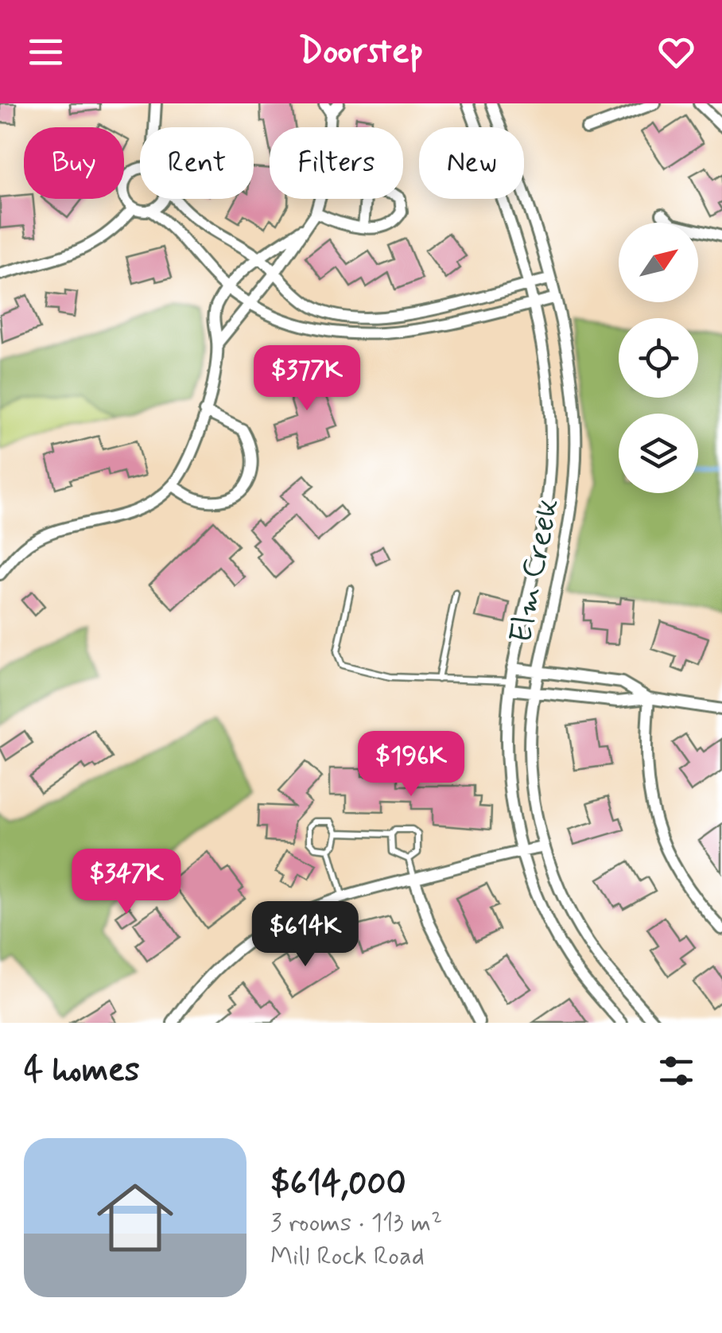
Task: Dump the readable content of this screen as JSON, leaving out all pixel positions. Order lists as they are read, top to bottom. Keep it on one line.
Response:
{"streets":{"street":["Elm Creek"]},"north":"top right","page":{"header":"Doorstep","chip":["Buy","Rent","Filters","New"],"price":["$377K","$196K","$347K","$614K"],"heading":"4 homes","list":[{"name":"$614,000","note":"3 rooms · 113 m² · Mill Rock Road"}]}}
